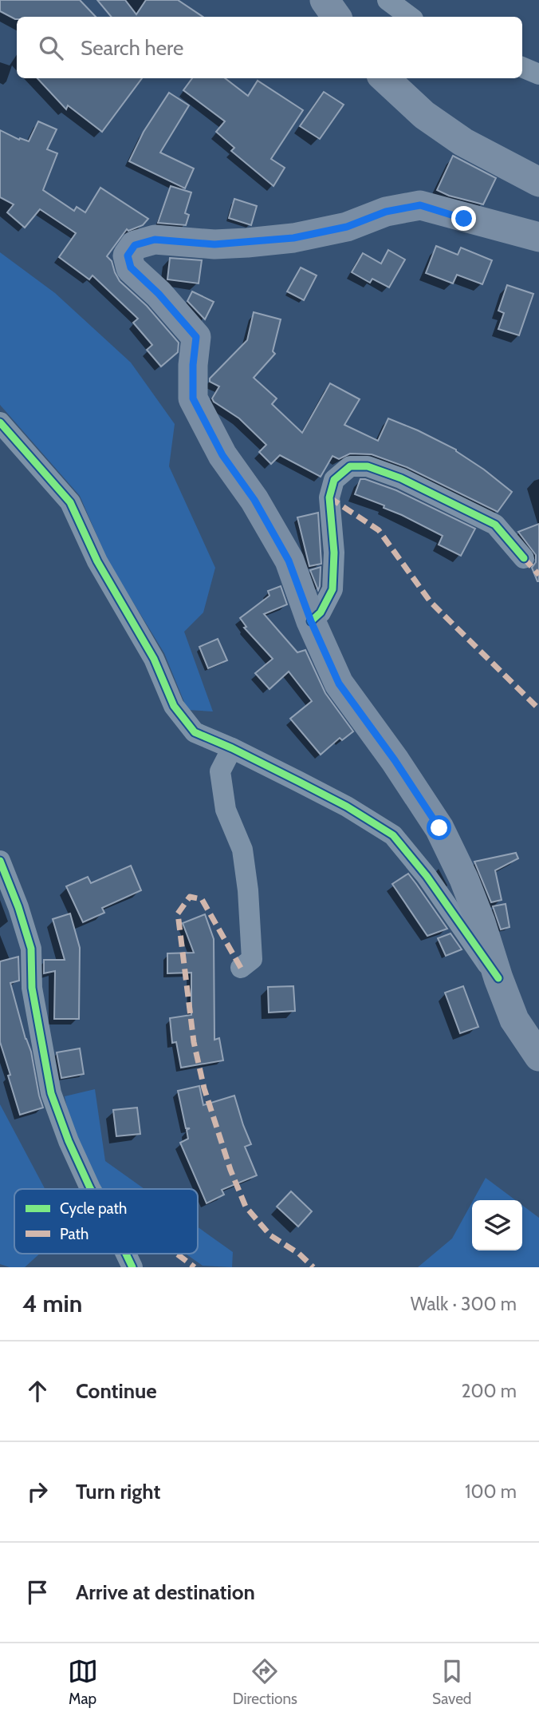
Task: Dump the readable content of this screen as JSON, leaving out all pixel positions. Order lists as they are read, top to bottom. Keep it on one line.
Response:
{"legend":["Cycle path","Path"],"page":{"search":"Search here","heading":["4 min","Walk · 300 m"],"list":[["Continue","200 m"],["Turn right","100 m"],"Arrive at destination"],"nav":["Map","Directions","Saved"]}}
